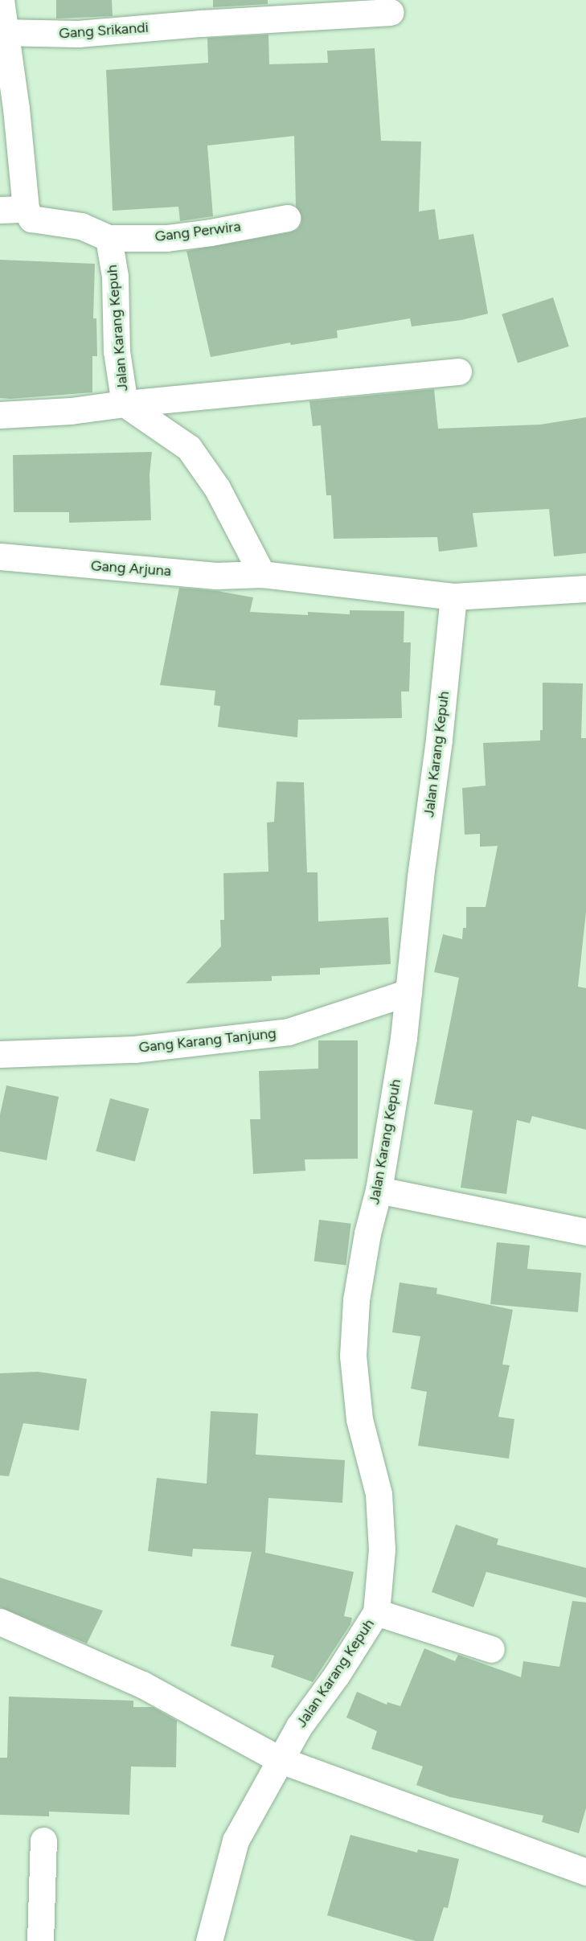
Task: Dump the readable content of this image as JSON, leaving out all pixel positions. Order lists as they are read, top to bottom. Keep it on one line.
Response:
{"streets":{"street":["Gang Srikandi","Gang Perwira","Jalan Karang Kepuh","Gang Arjuna","Gang Karang Tanjung"]},"crossings":[["Gang Perwira","Jalan Karang Kepuh"],["Jalan Karang Kepuh","Gang Arjuna"],["Jalan Karang Kepuh","Gang Karang Tanjung"]]}
